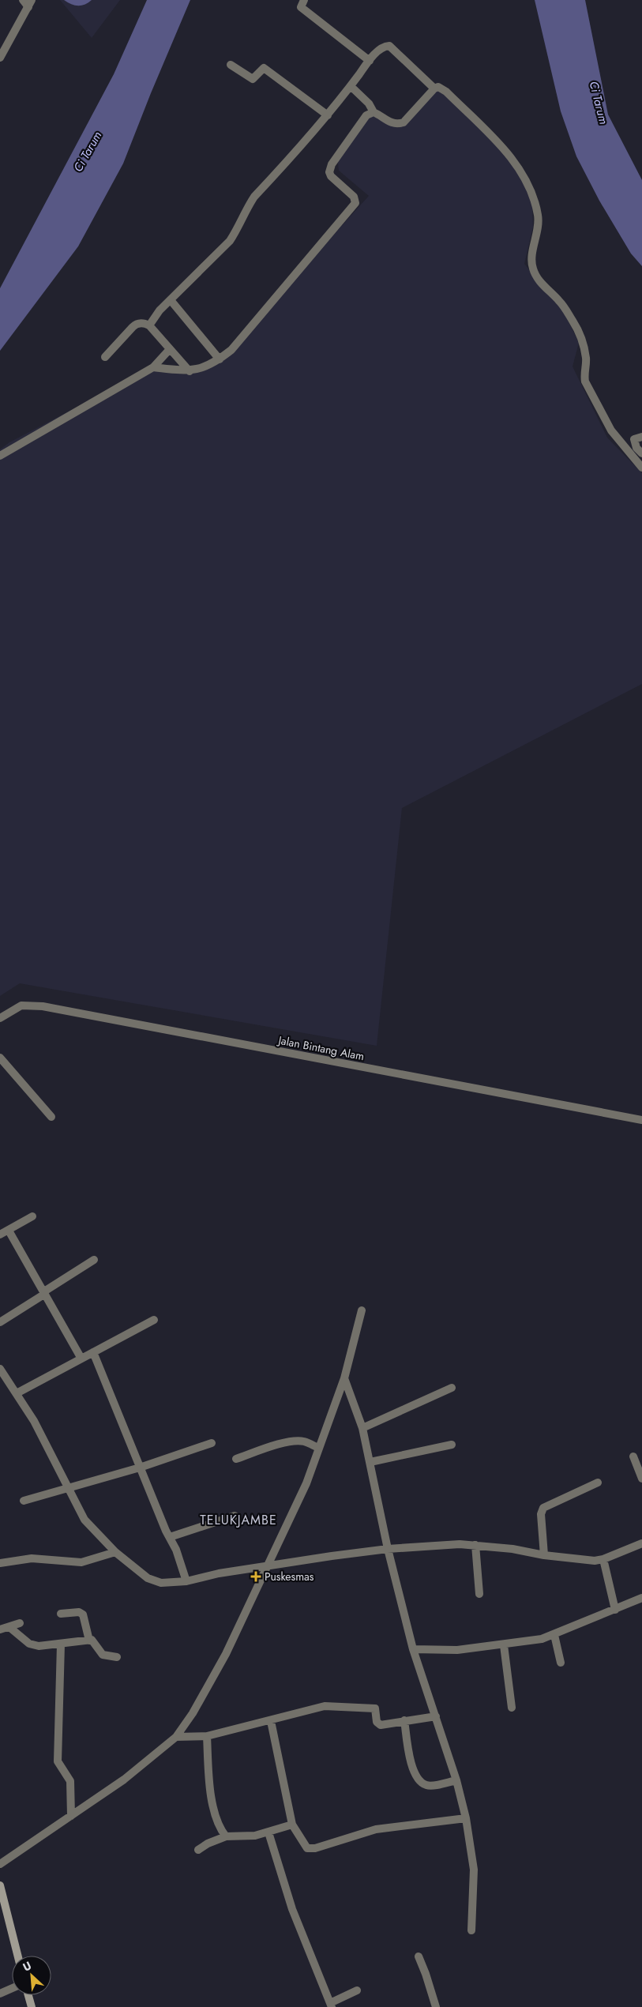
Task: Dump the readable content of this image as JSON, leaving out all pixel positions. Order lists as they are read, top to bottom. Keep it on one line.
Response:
{"streets":{"street":["Jalan Bintang Alam"]},"districts":["TELUKJAMBE"],"water":["Ci Tarum"],"places":{"health":["Puskesmas"]},"north":"top left"}
